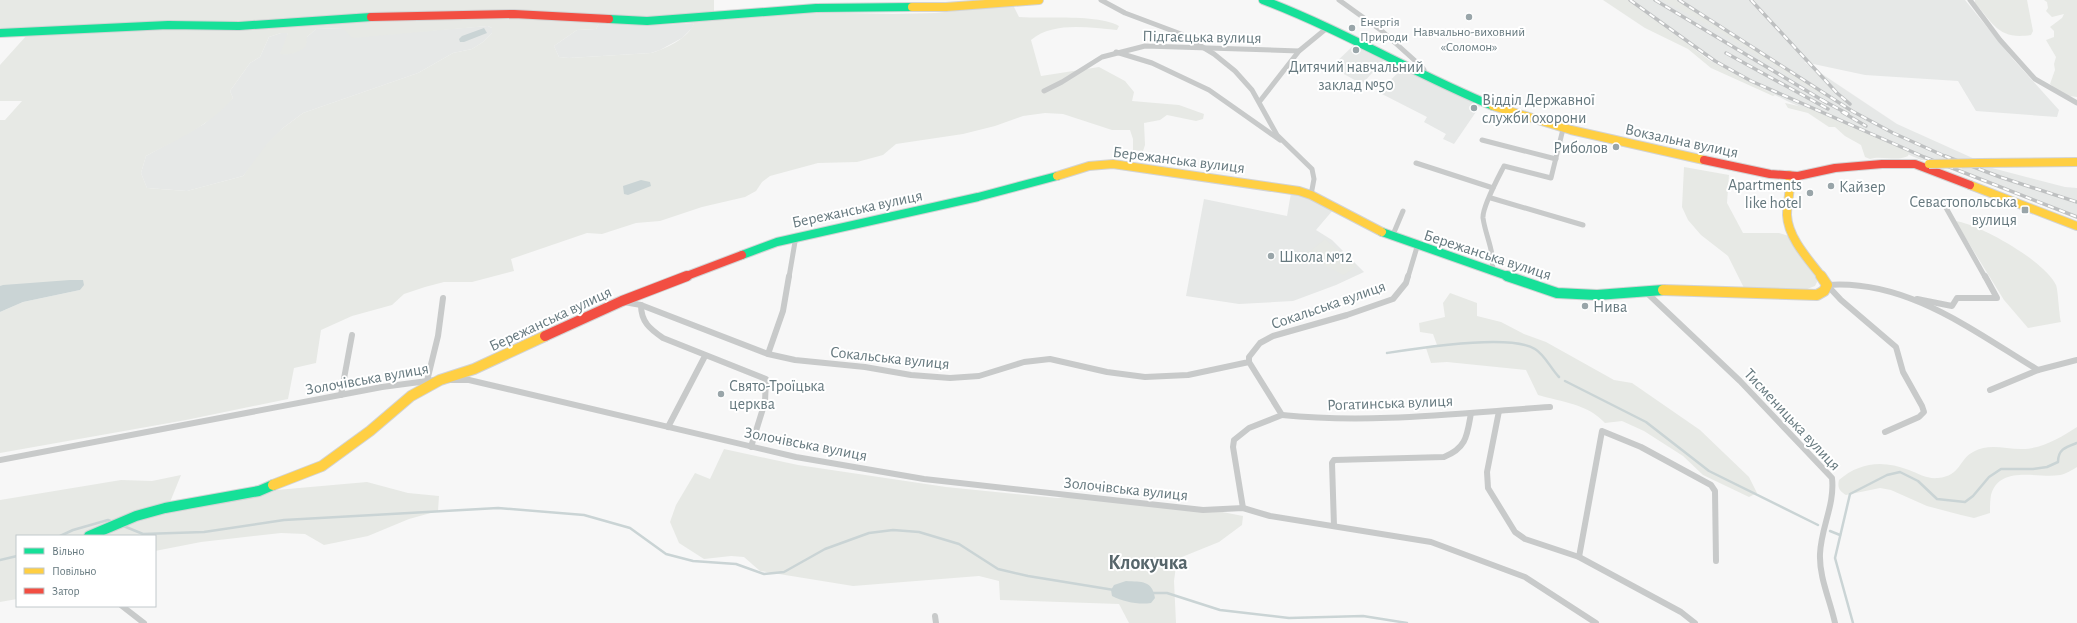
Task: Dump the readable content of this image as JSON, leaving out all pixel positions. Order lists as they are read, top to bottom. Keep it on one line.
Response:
{"streets":{"main road":["Вокзальна вулиця","Бережанська вулиця"],"street":["Підгаєцька вулиця","Сокальська вулиця","Золочівська вулиця","Рогатинська вулиця","Тисменицька вулиця"]},"crossings":[["Бережанська вулиця","Сокальська вулиця"],["Бережанська вулиця","Золочівська вулиця"],["Бережанська вулиця","Тисменицька вулиця"]],"districts":["Клокучка"],"places":{"other":["Навчально-виховний «Соломон»","Енергія Природи","Дитячий навчальний заклад №50","Відділ Державної служби охорони","Риболов","Кайзер","Apartments like hotel","Школа №12","Нива","Свято-Троїцька церква"],"transit":["Севастопольська вулиця"]},"legend":["Вільно","Повільно","Затор"]}
